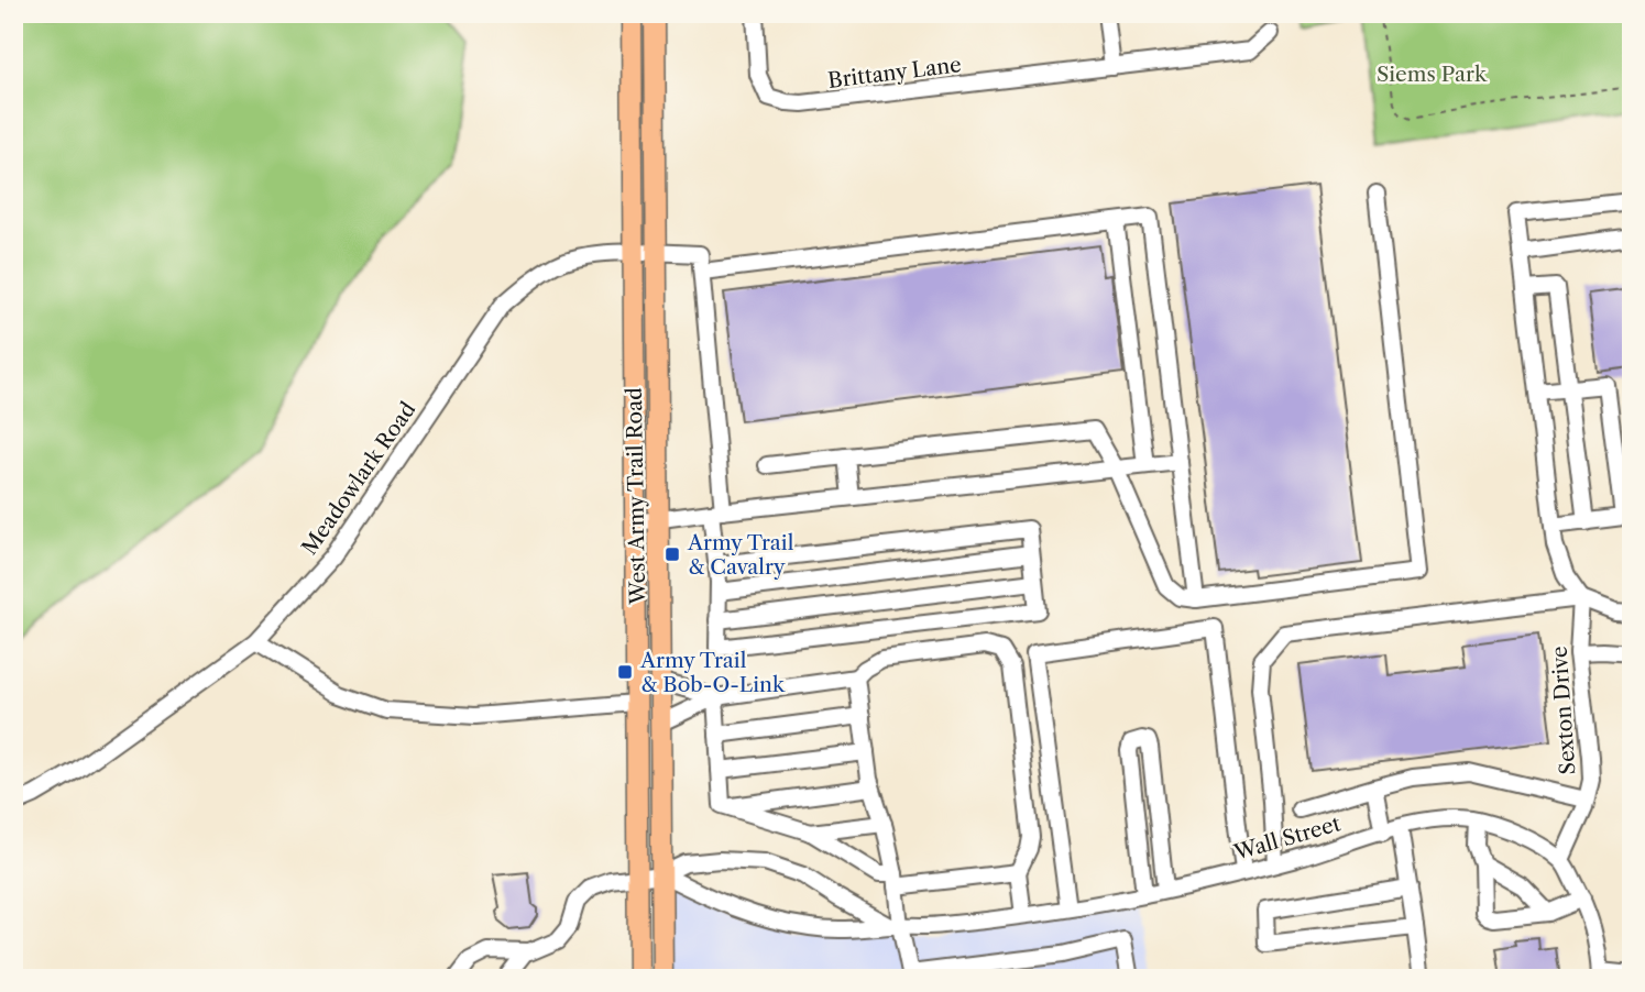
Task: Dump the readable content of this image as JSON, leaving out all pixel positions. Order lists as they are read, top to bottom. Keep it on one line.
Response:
{"streets":{"main road":["West Army Trail Road"],"street":["Brittany Lane","Meadowlark Road","Sexton Drive","Wall Street"]},"crossings":[["Meadowlark Road","West Army Trail Road"],["West Army Trail Road","Wall Street"],["Sexton Drive","Wall Street"]],"parks":["Siems Park"],"places":{"transit":["Army Trail & Cavalry","Army Trail & Bob-O-Link"]}}
